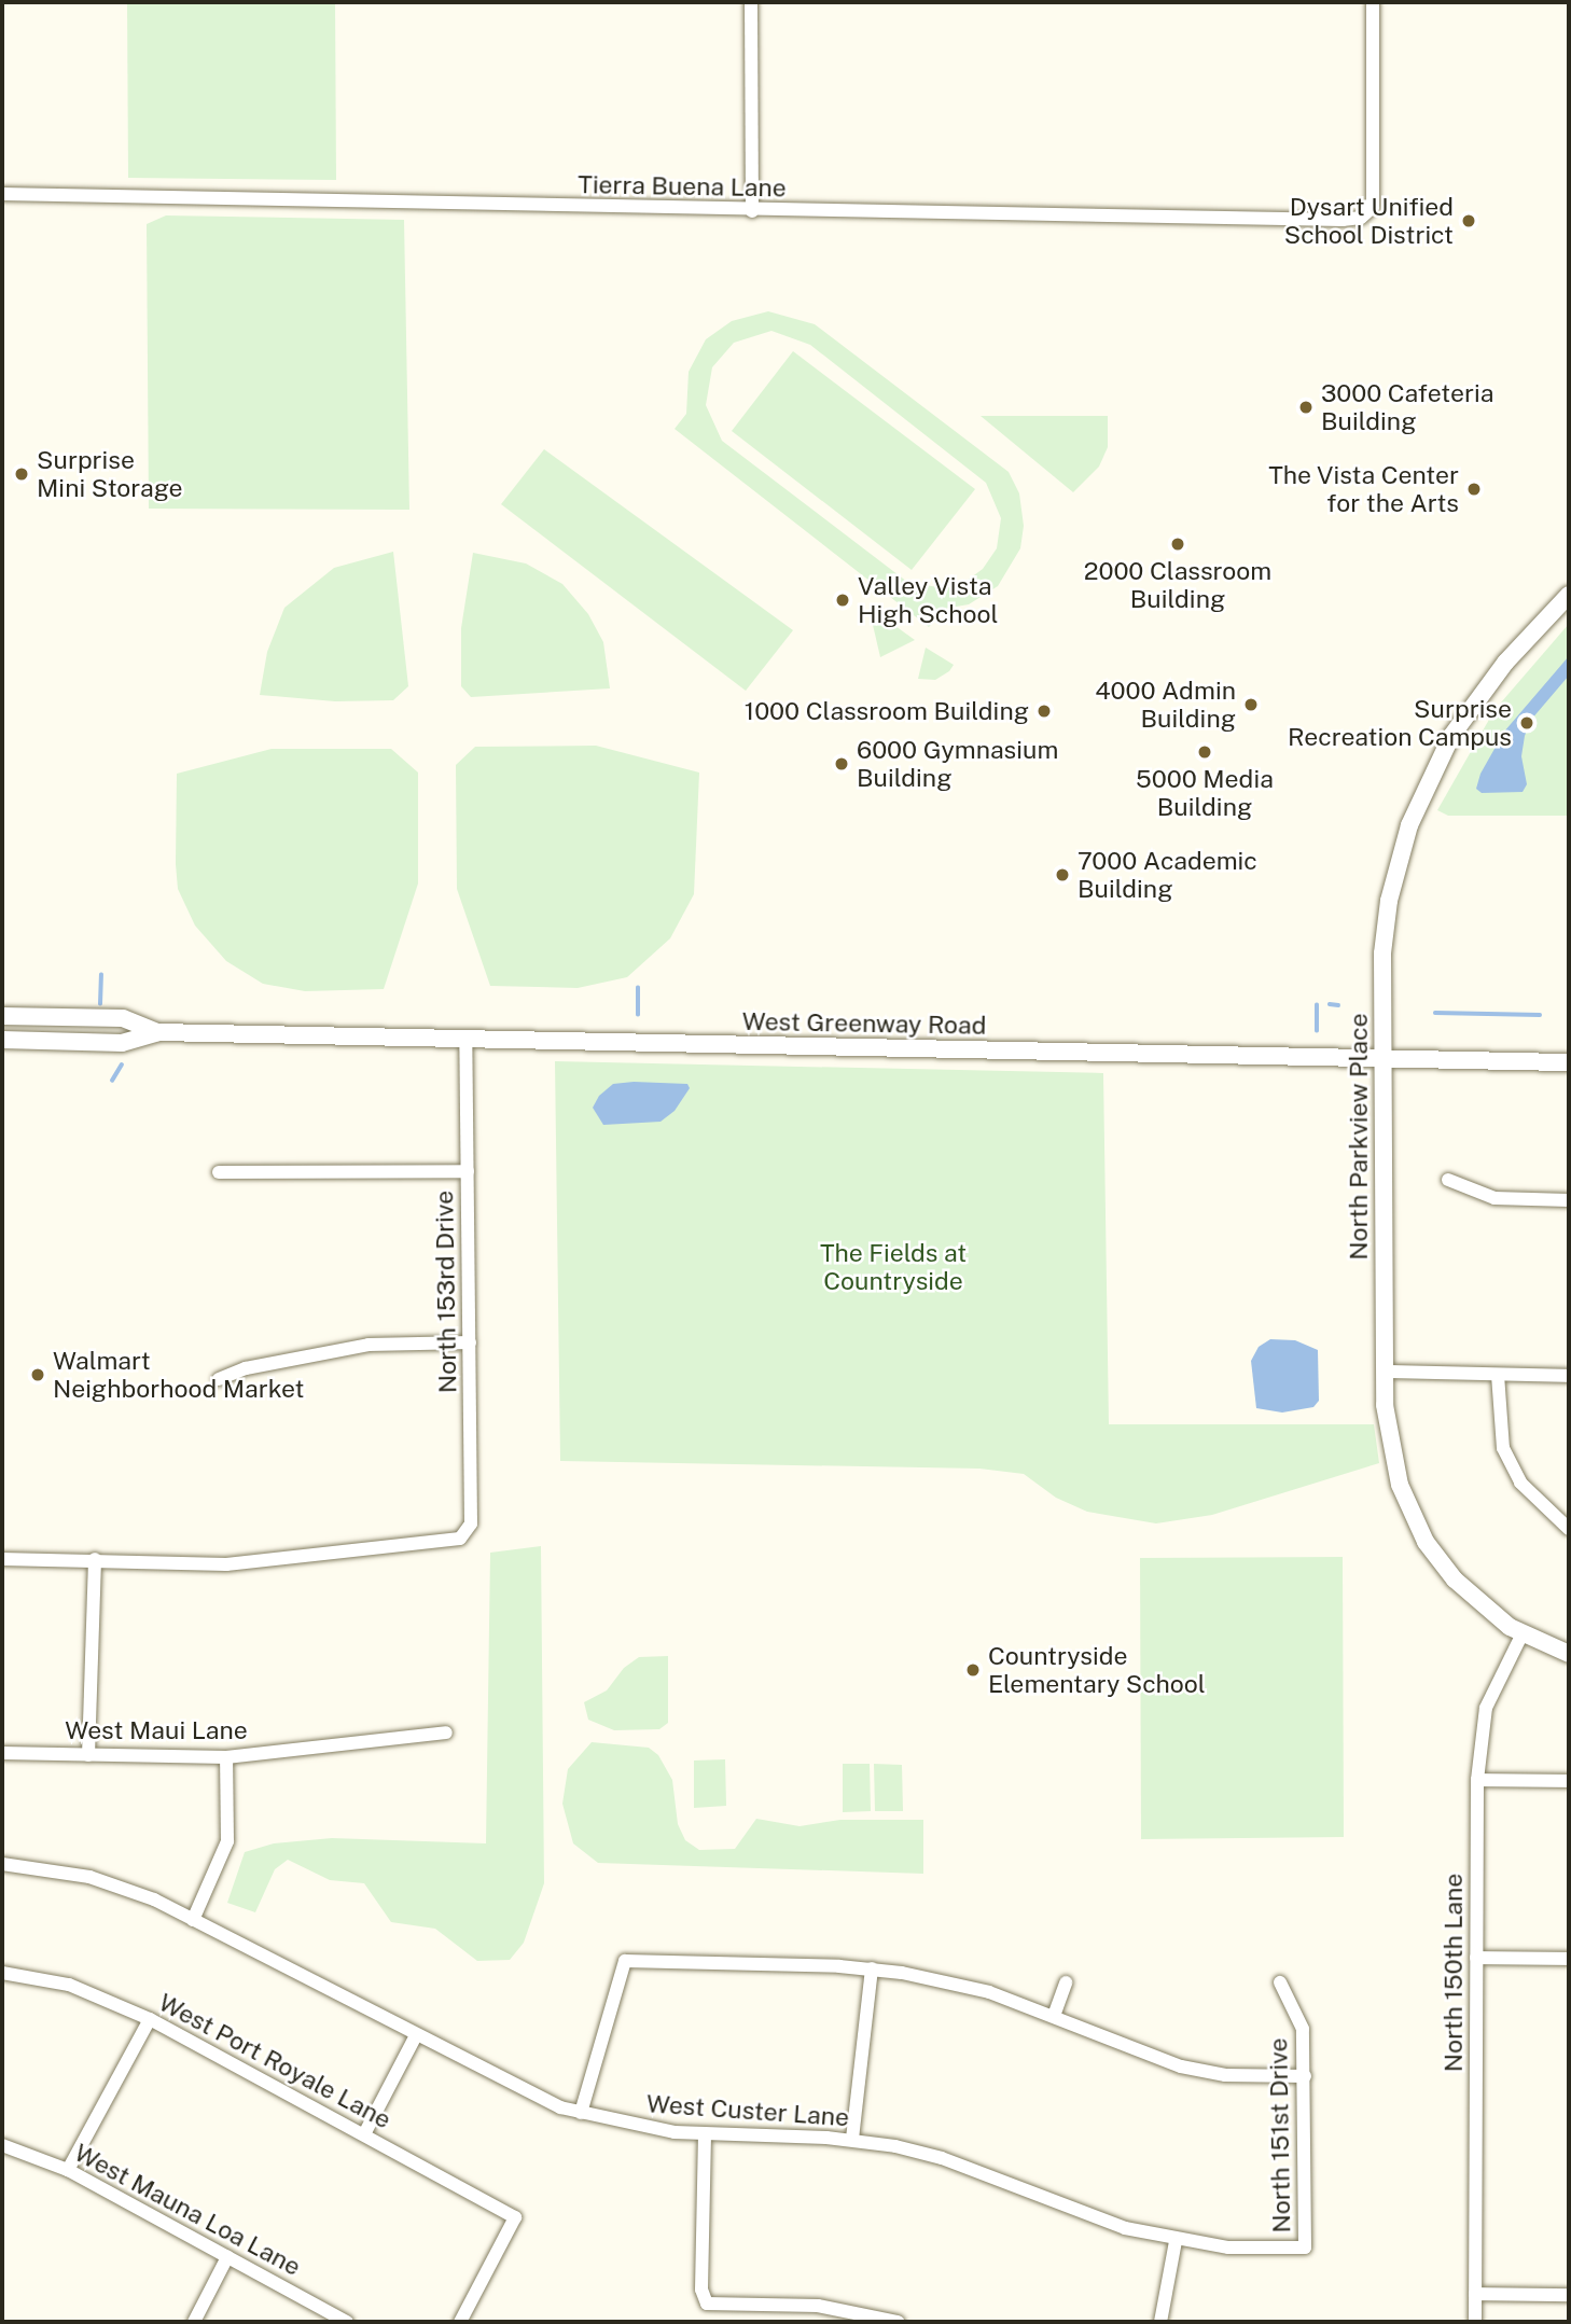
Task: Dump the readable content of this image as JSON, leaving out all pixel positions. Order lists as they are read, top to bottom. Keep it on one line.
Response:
{"streets":{"main road":["West Greenway Road","North Parkview Place"],"street":["Tierra Buena Lane","North 153rd Drive","West Maui Lane","North 150th Lane","West Port Royale Lane","West Custer Lane","North 151st Drive","West Mauna Loa Lane"]},"crossings":[["West Greenway Road","North Parkview Place"],["West Greenway Road","North 153rd Drive"],["North Parkview Place","North 150th Lane"],["West Custer Lane","North 151st Drive"]],"parks":["The Fields at Countryside"],"places":["Dysart Unified School District","3000 Cafeteria Building","Surprise Mini Storage","The Vista Center for the Arts","2000 Classroom Building","Valley Vista High School","4000 Admin Building","1000 Classroom Building","Surprise Recreation Campus","5000 Media Building","6000 Gymnasium Building","7000 Academic Building","Walmart Neighborhood Market","Countryside Elementary School"]}
